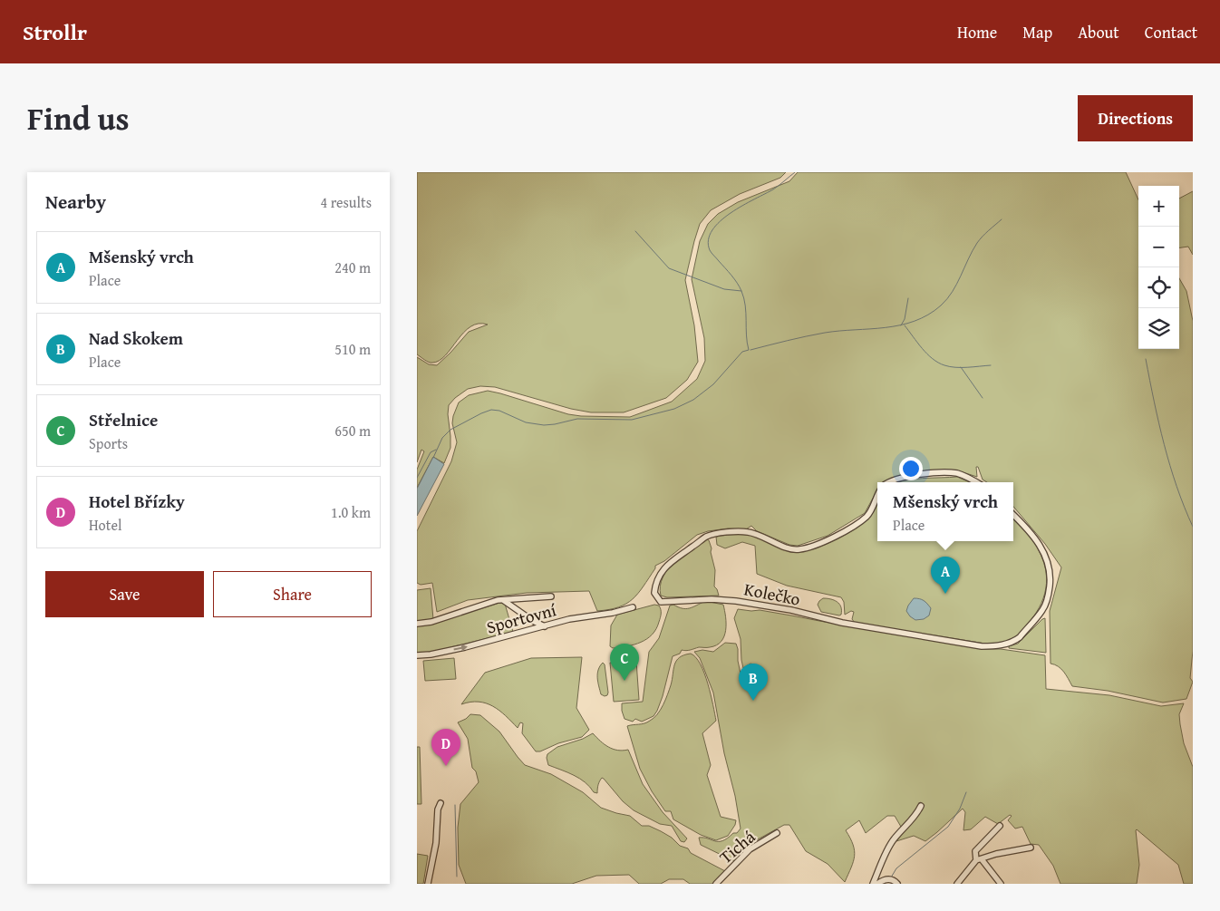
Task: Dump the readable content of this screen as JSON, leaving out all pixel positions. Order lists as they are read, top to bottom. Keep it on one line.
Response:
{"streets":{"street":["Kolečko","Sportovní","Tichá"]},"page":{"header":"Strollr","nav":["Home","Map","About","Contact"],"title":"Find us","buttons":["Directions",["Save","Share"]],"heading":["Nearby","4 results"],"map_buttons":["+","−"],"list":[{"mark":"A","name":"Mšenský vrch","note":"Place","value":"240 m"},{"mark":"B","name":"Nad Skokem","note":"Place","value":"510 m"},{"mark":"C","name":"Střelnice","note":"Sports","value":"650 m"},{"mark":"D","name":"Hotel Břízky","note":"Hotel","value":"1.0 km"}],"popup":["Mšenský vrch","Place"],"pins":["A","C","B","D"]}}
